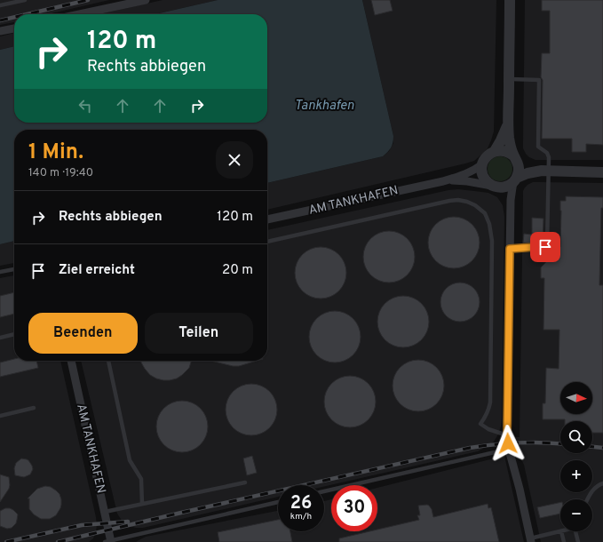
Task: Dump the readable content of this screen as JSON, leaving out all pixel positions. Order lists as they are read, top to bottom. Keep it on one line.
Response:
{"streets":{"street":["AM TANKHAFEN"]},"water":["Tankhafen"],"north":"right","page":{"turn":["120 m","Rechts abbiegen"],"heading":["1 Min.","140 m · 19:40"],"list":[{"name":"Rechts abbiegen","value":"120 m"},{"name":"Ziel erreicht","value":"20 m"}],"buttons":["Beenden","Teilen"],"map_buttons":["+","−"],"speed":"26 km/h","limit":"30"}}
